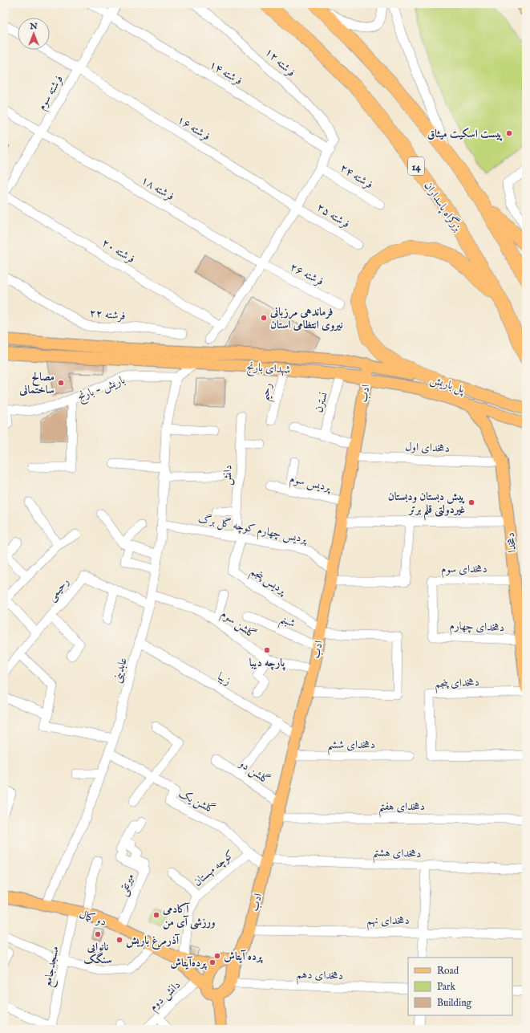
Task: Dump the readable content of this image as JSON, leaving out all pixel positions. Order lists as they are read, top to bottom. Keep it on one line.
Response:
{"streets":{"highway":["14","بزرگراه پاسداران"],"main road":["شهدای بارنج","پل باریش","ادب","دهخدا","دو کمال"],"street":["۱۲ فرشته","۱۴ فرشته","فرشته سوم","۱۶ فرشته","فرشته ۲۴","۱۸ فرشته","۲۵ فرشته","۲۰ فرشته","۲۶ فرشته","۲۲ فرشته","باریش - بارنج","رحیم","نسترن","دهخدای اول","دانش","پردیس سوم","پردیس چهارم کوچه گل برگ","دهخدای سوم","پردیس پنجم","رحیمی","شبنم","گلشن سوم","دهخدای چهارم","عابدینی","زیبا","دهخدای پنجم","دهخدای ششم","گلشن دو","گلشن یک","دهخدای هفتم","دهخدای هشتم","کوچه مهستان","میرتقی","دهخدای نهم","مسجدجامع","دهخدای دهم","دانش دوم"]},"crossings":[["۱۲ فرشته","۱۴ فرشته"],["۱۴ فرشته","فرشته سوم"],["فرشته سوم","۱۶ فرشته"],["فرشته سوم","۱۸ فرشته"],["فرشته سوم","۲۰ فرشته"],["۱۶ فرشته","۲۵ فرشته"],["۱۸ فرشته","۲۶ فرشته"],["شهدای بارنج","پل باریش"],["شهدای بارنج","رحیم"],["شهدای بارنج","ادب"],["شهدای بارنج","نسترن"],["شهدای بارنج","دهخدا"],["پل باریش","ادب"],["باریش - بارنج","عابدینی"],["ادب","دهخدای اول"],["ادب","پردیس سوم"],["ادب","پردیس چهارم کوچه گل برگ"],["ادب","پردیس پنجم"],["ادب","شبنم"],["ادب","گلشن سوم"],["ادب","زیبا"],["ادب","دهخدای ششم"],["ادب","گلشن دو"],["ادب","گلشن یک"],["ادب","دهخدای هفتم"],["ادب","دهخدای هشتم"],["ادب","دهخدای نهم"],["دهخدای اول","دهخدا"],["دانش","پردیس چهارم کوچه گل برگ"],["دانش","پردیس پنجم"],["پردیس چهارم کوچه گل برگ","پردیس پنجم"],["پردیس چهارم کوچه گل برگ","عابدینی"],["دهخدا","دهخدای سوم"],["دهخدا","دهخدای چهارم"],["دهخدای سوم","دهخدای چهارم"],["رحیمی","عابدینی"],["گلشن سوم","عابدینی"],["عابدینی","زیبا"],["عابدینی","گلشن یک"],["عابدینی","دو کمال"],["گلشن یک","دهخدای هشتم"],["گلشن یک","کوچه مهستان"],["کوچه مهستان","دو کمال"],["میرتقی","دو کمال"],["دو کمال","مسجدجامع"],["دهخدای دهم","دانش دوم"]],"places":["پیست اسکیت میثاق","فرماندهی مرزبانی نیروی انتظامی استان","مصالح ساختمانی","پیش دبستان ودبستان غیردولتی قلم برتر","پارچه دیبا","آکادمی ورزشی آی من","نانوایی سنگک","آذرمرغ باریش","پرده‌ آیتاش","پرده‌آیتاش"],"legend":["Road","Park","Building"],"north":"top"}
